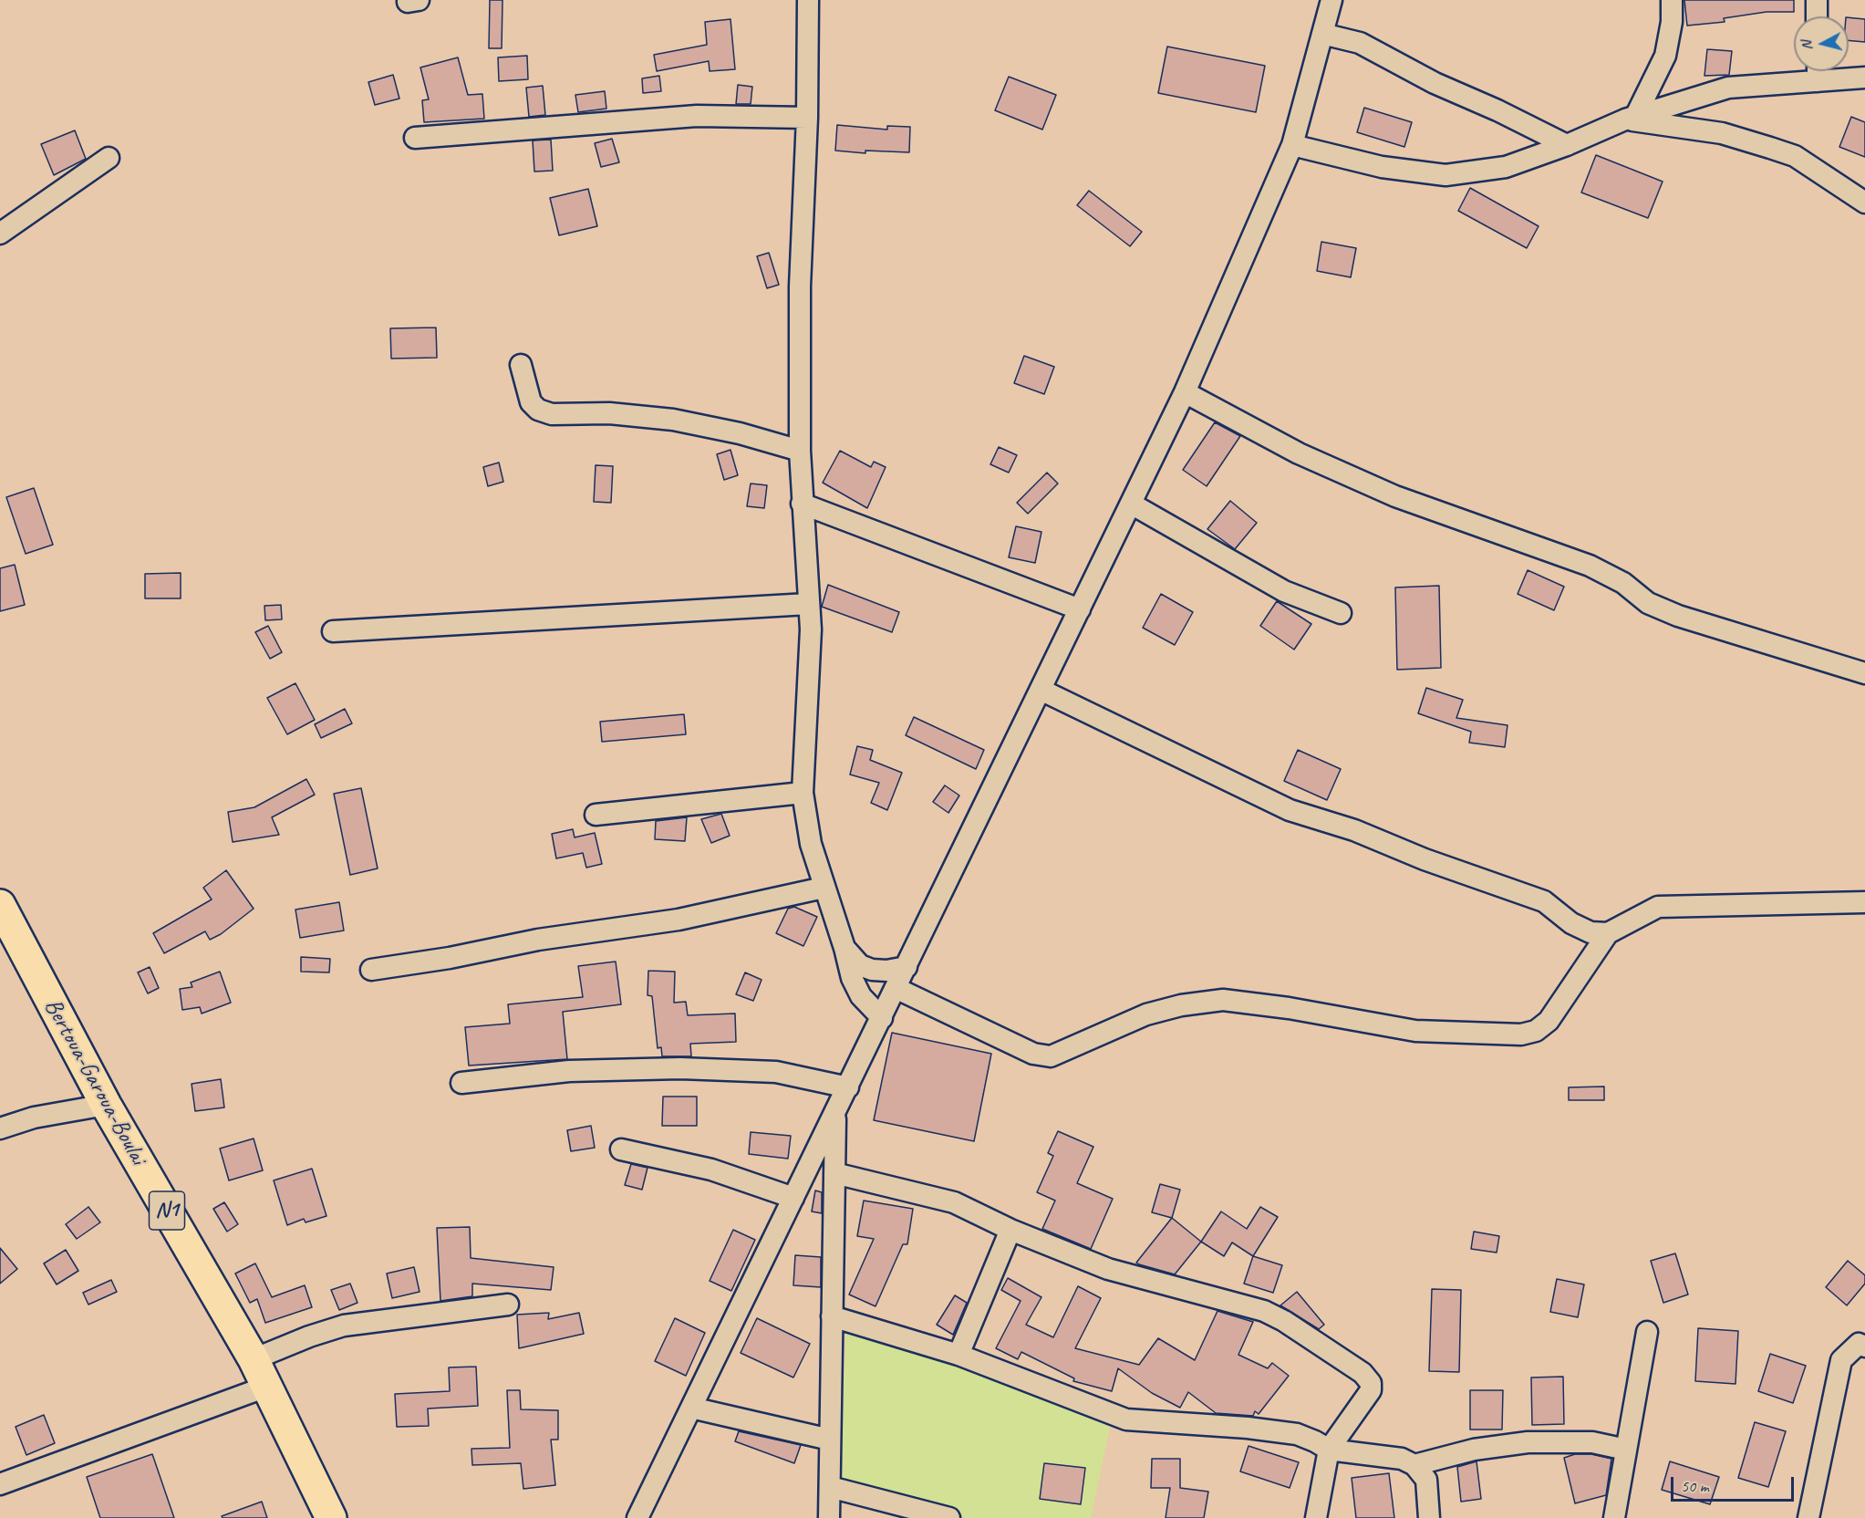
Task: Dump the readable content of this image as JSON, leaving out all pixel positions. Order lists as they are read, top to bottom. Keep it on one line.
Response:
{"streets":{"highway":["Bertoua-Garoua-Boulai","N1"]},"scale_bar":"50 m","north":"left"}
